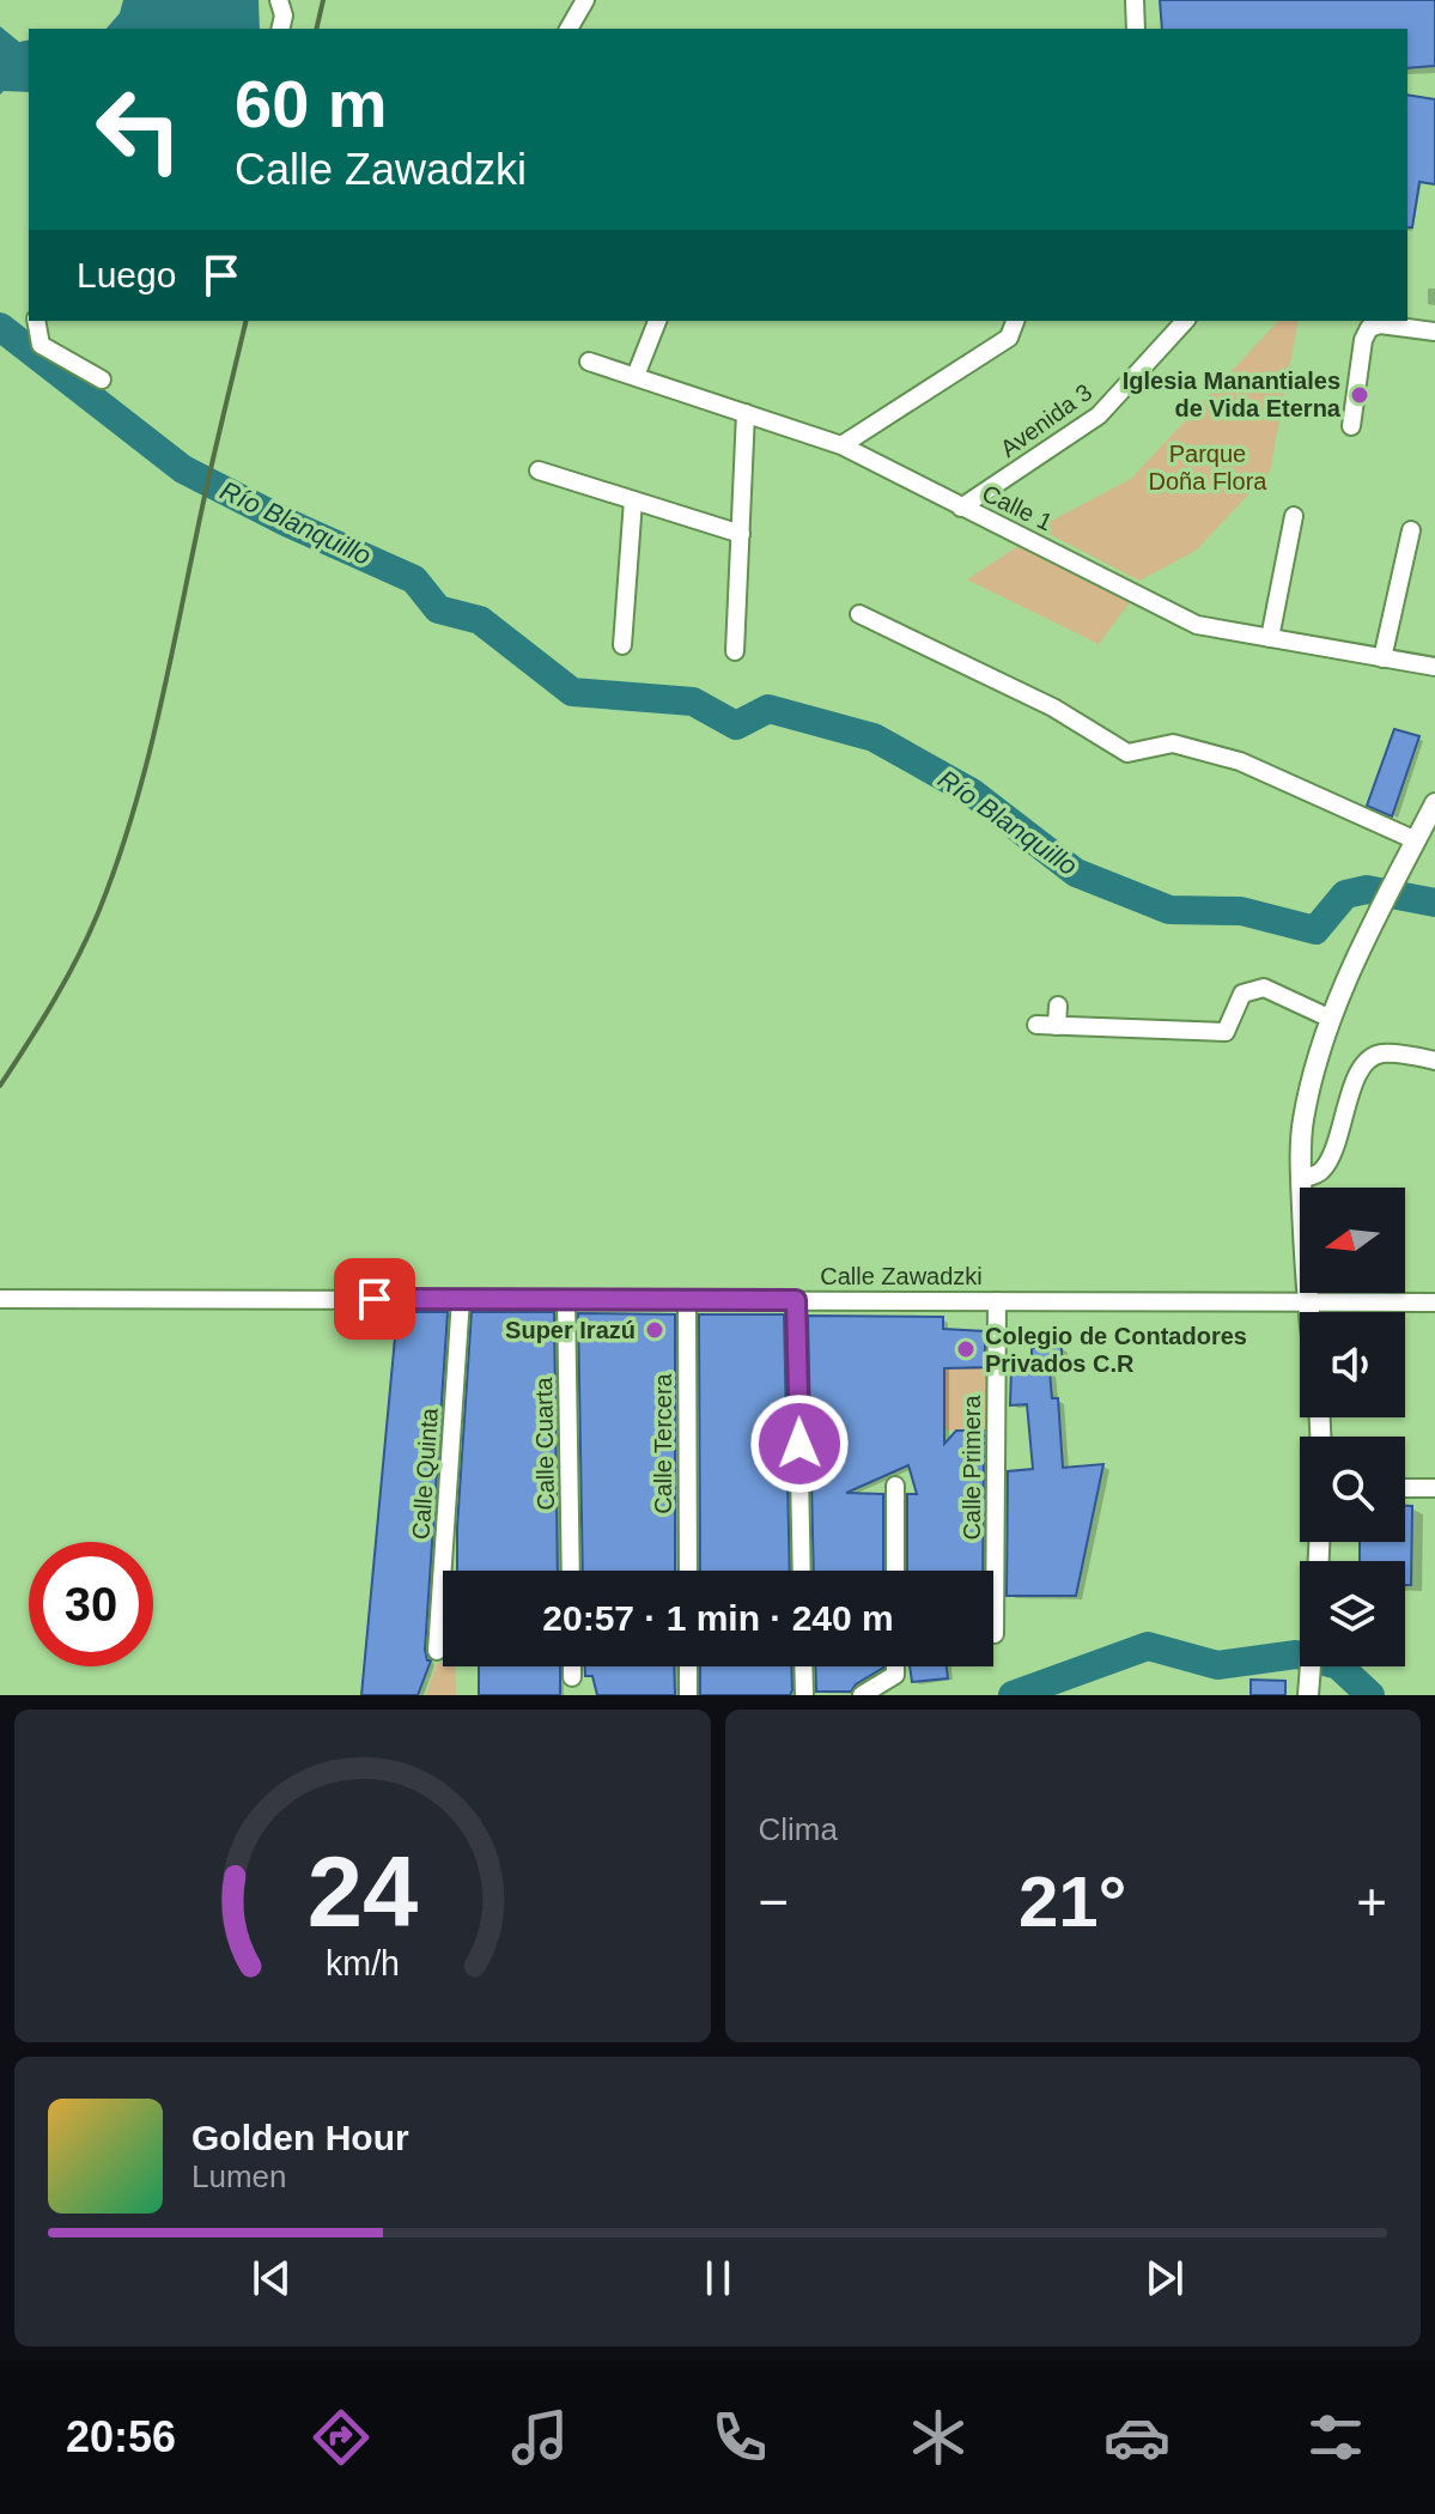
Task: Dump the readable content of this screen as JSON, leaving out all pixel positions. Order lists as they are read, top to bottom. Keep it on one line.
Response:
{"streets":{"street":["Avenida 3","Calle 1","Calle Zawadzki","Calle Cuarta","Calle Tercera","Calle Primera","Calle Quinta"]},"crossings":[["Avenida 3","Calle 1"],["Calle Zawadzki","Calle Cuarta"],["Calle Zawadzki","Calle Tercera"],["Calle Zawadzki","Calle Primera"],["Calle Zawadzki","Calle Quinta"]],"water":["Río Blanquillo"],"parks":["Parque Doña Flora"],"places":["Iglesia Manantiales de Vida Eterna","Super Irazú","Colegio de Contadores Privados C.R"],"north":"left","page":{"turn":["60 m","Calle Zawadzki"],"then":"Luego","limit":"30","trip":"20:57 · 1 min · 240 m","tile":"Clima","heat":["−","21°","+"],"song":["Golden Hour","Lumen"],"tabs":"20:56","gauge":["24","km/h"]}}
